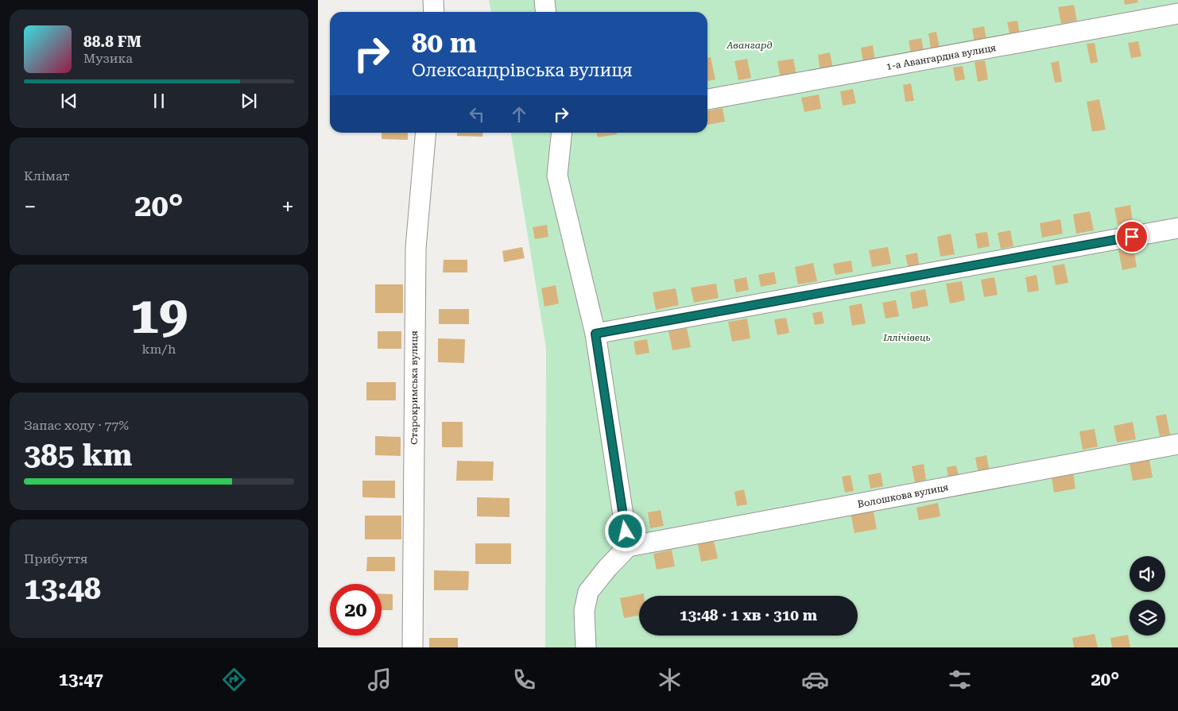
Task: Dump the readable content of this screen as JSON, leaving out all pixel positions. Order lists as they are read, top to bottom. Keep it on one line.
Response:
{"streets":{"street":["1-а Авангардна вулиця","Старокримська вулиця","Волошкова вулиця"]},"parks":["Авангард","Іллічівець"],"page":{"turn":["80 m","Олександрівська вулиця"],"song":["88.8 FM","Музика"],"tile":["Клімат",["19","km/h"],["Запас ходу · 77%","385 km"],["Прибуття","13:48"]],"heat":["−","20°","+"],"limit":"20","trip":"13:48 · 1 хв · 310 m","tabs":["13:47","20°"]}}
